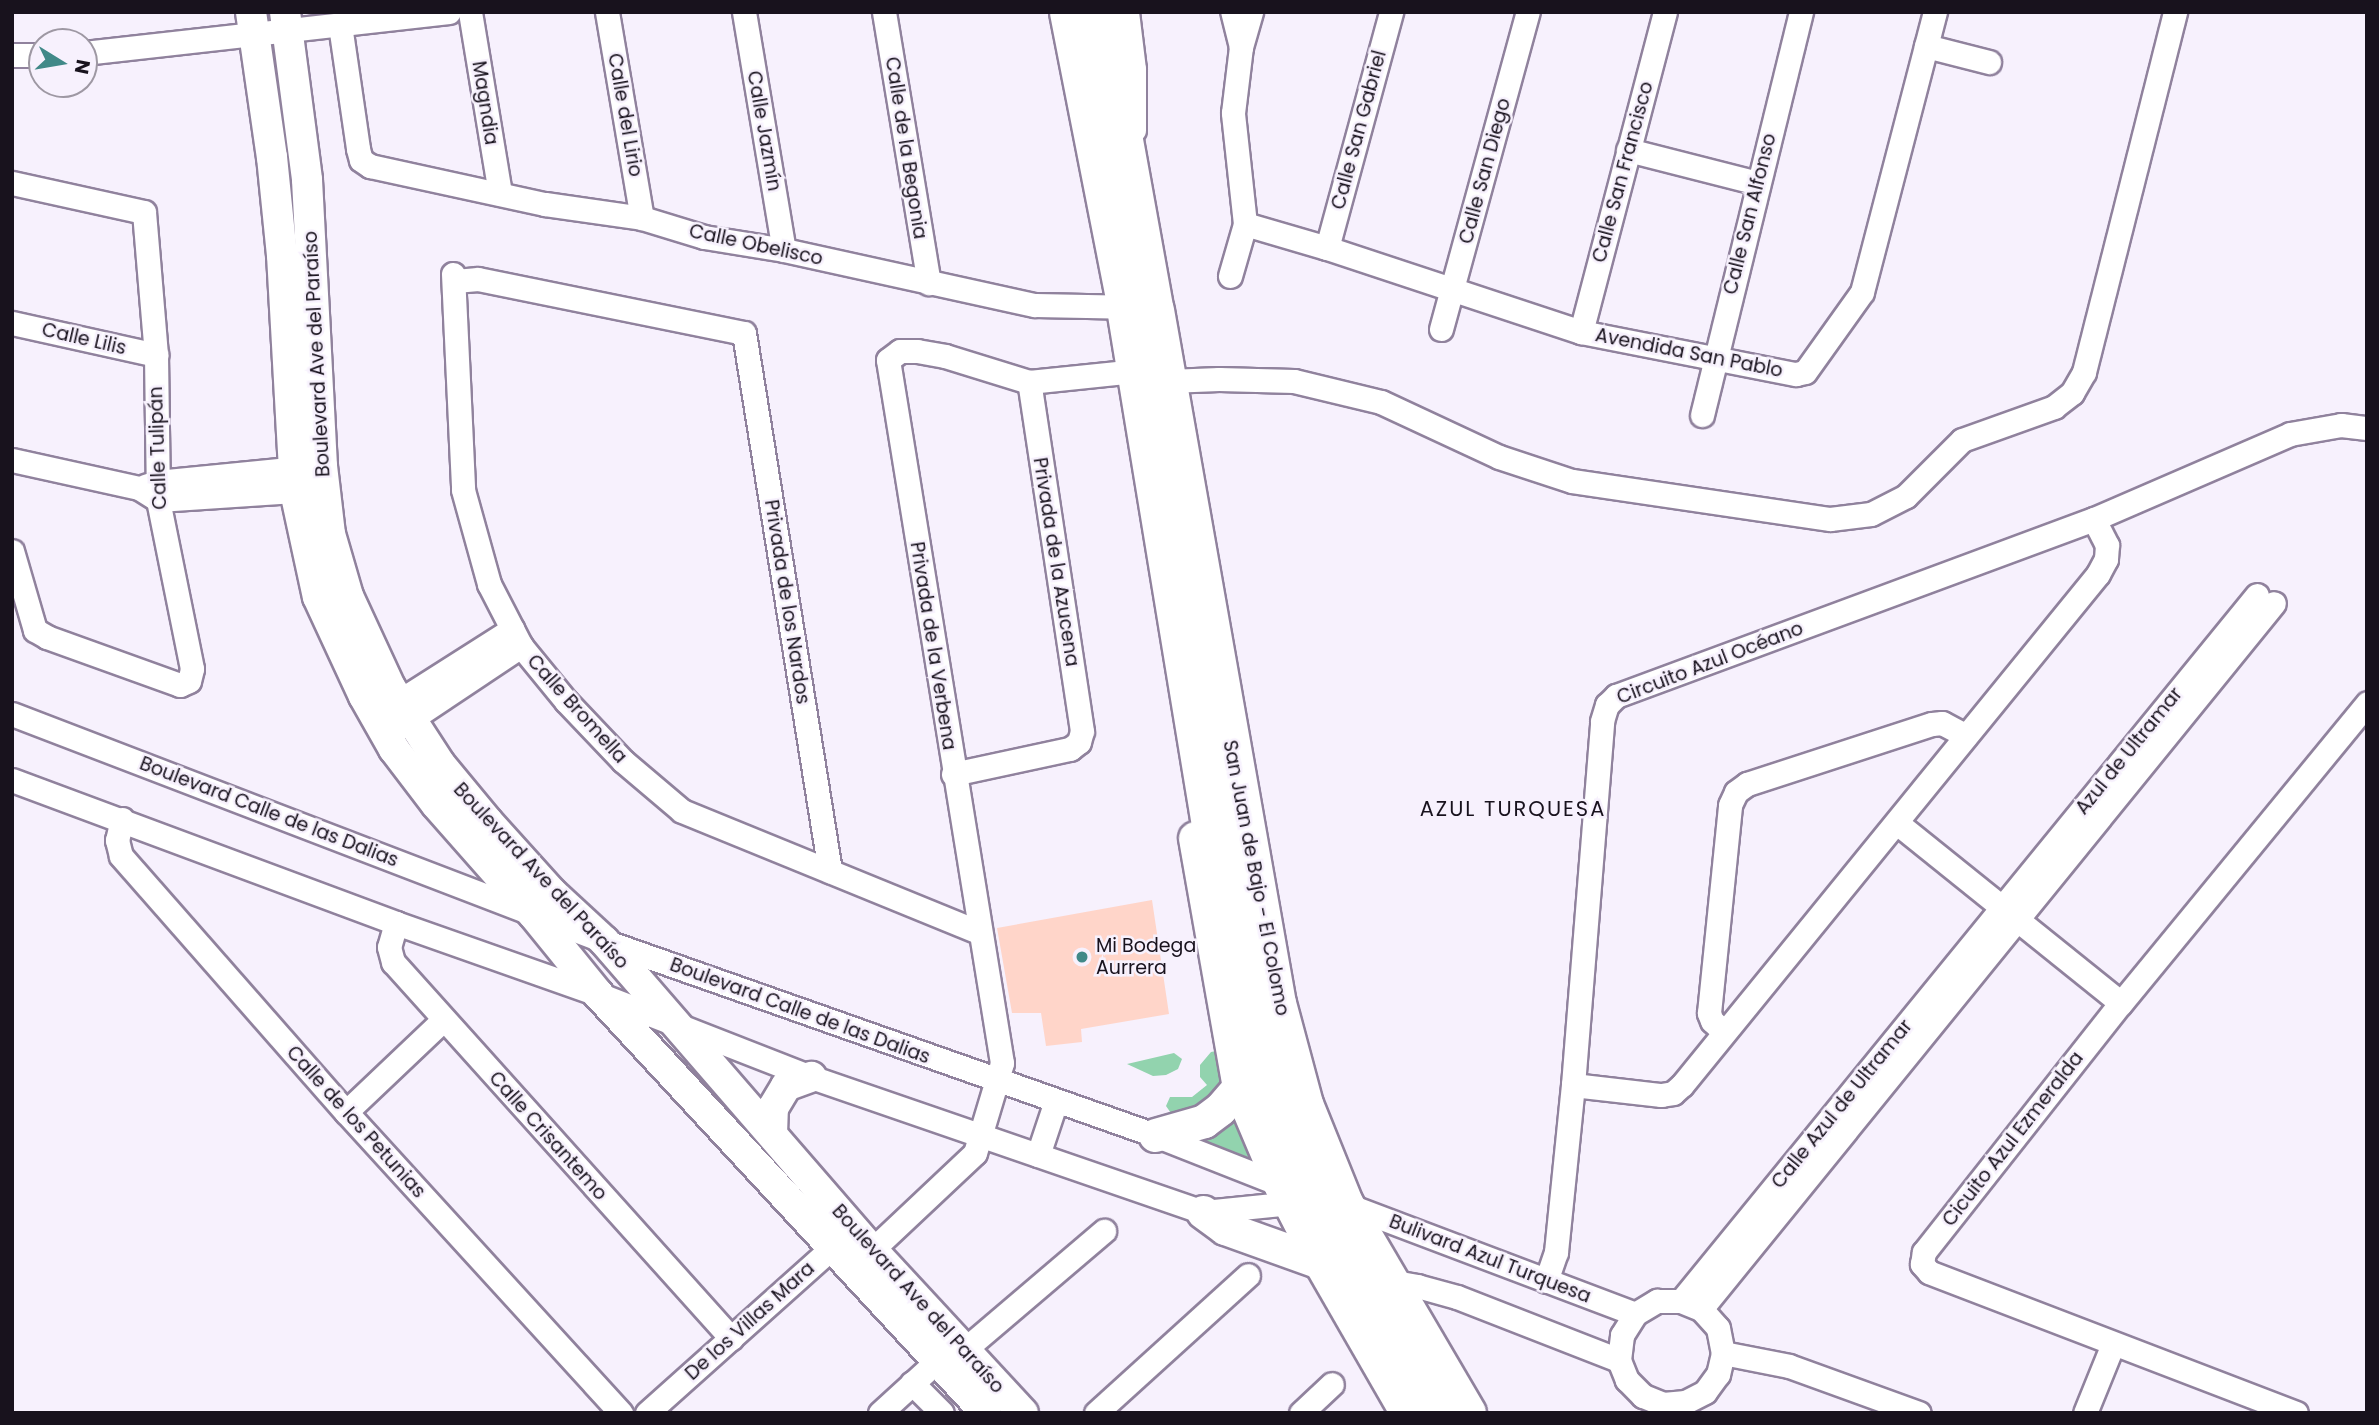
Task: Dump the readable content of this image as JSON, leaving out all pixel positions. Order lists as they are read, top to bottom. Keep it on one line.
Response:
{"streets":{"main road":["San Juan de Bajo - El Colomo"],"street":["Magndia","Calle del Lirio","Calle San Gabriel","Calle Jazmín","Calle de la Begonia","Calle San Diego","Calle San Francisco","Calle San Alfonso","Calle Obelisco","Calle Lilis","Avendida San Pablo","Boulevard Ave del Paraíso","Calle Tulipán","Privada de la Azucena","Privada de los Nardos","Privada de la Verbena","Circuito Azul Océano","Calle Bromella","Azul de Ultramar","Boulevard Calle de las Dalias","Calle Azul de Ultramar","Calle de los Petunias","Calle Crisantemo","Cicuito Azul Ezmeralda","Bulivard Azul Turquesa","De los Villas Mara"]},"crossings":[["Magndia","Calle Obelisco"],["Calle del Lirio","Calle Obelisco"],["Calle San Gabriel","Avendida San Pablo"],["Calle Jazmín","Calle Obelisco"],["Calle de la Begonia","Calle Obelisco"],["Calle San Diego","Avendida San Pablo"],["Calle San Francisco","Avendida San Pablo"],["Calle San Alfonso","Avendida San Pablo"],["Calle Obelisco","San Juan de Bajo - El Colomo"],["Calle Lilis","Calle Tulipán"],["Boulevard Ave del Paraíso","Boulevard Calle de las Dalias"],["Boulevard Ave del Paraíso","De los Villas Mara"],["Privada de la Azucena","Privada de la Verbena"],["Privada de los Nardos","Calle Bromella"],["Privada de la Verbena","Calle Bromella"],["Privada de la Verbena","Boulevard Calle de las Dalias"],["Privada de la Verbena","De los Villas Mara"],["Circuito Azul Océano","Bulivard Azul Turquesa"],["Azul de Ultramar","Calle Azul de Ultramar"],["Boulevard Calle de las Dalias","San Juan de Bajo - El Colomo"],["Boulevard Calle de las Dalias","Bulivard Azul Turquesa"],["San Juan de Bajo - El Colomo","Bulivard Azul Turquesa"],["Calle Azul de Ultramar","Bulivard Azul Turquesa"],["Calle Crisantemo","De los Villas Mara"]],"districts":["AZUL TURQUESA"],"places":["Mi Bodega Aurrera"],"north":"right"}
